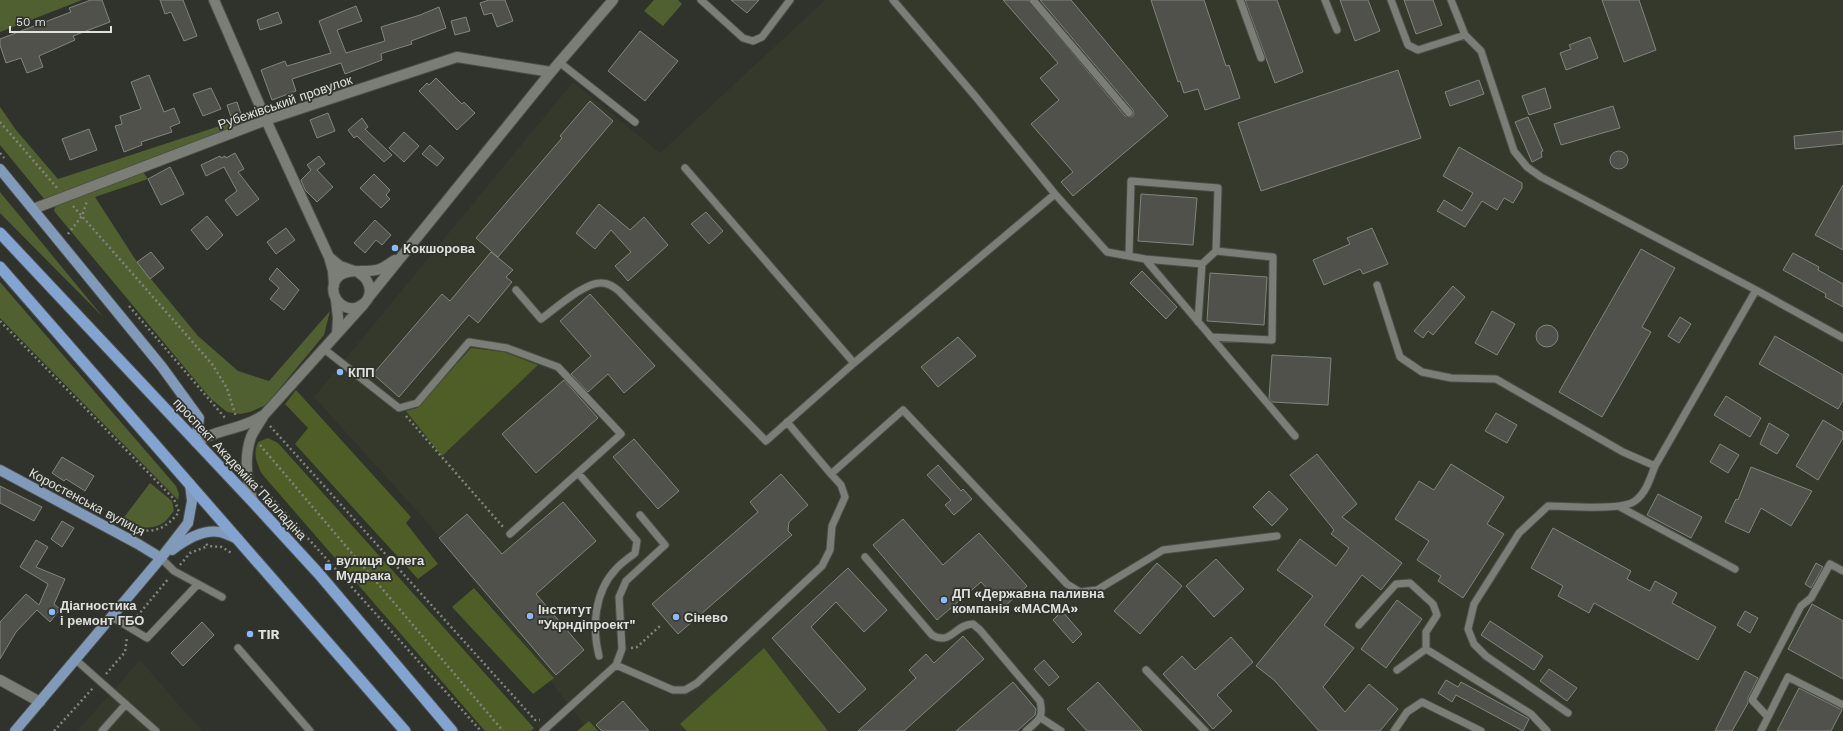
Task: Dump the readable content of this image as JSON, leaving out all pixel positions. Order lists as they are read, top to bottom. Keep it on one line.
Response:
{"streets":{"highway":["проспект Академіка Палладіна"],"main road":["Коростенська вулиця"],"street":["Рубежівський провулок"]},"places":{"other":["Кокшорова","КПП","ДП «Державна паливна компанія «МАСМА»","Діагностика і ремонт ГБО","Інститут \"Укрндіпроект\"","Сінево","TIR"],"transit":["вулиця Олега Мудрака"]},"scale_bar":"50 m"}
